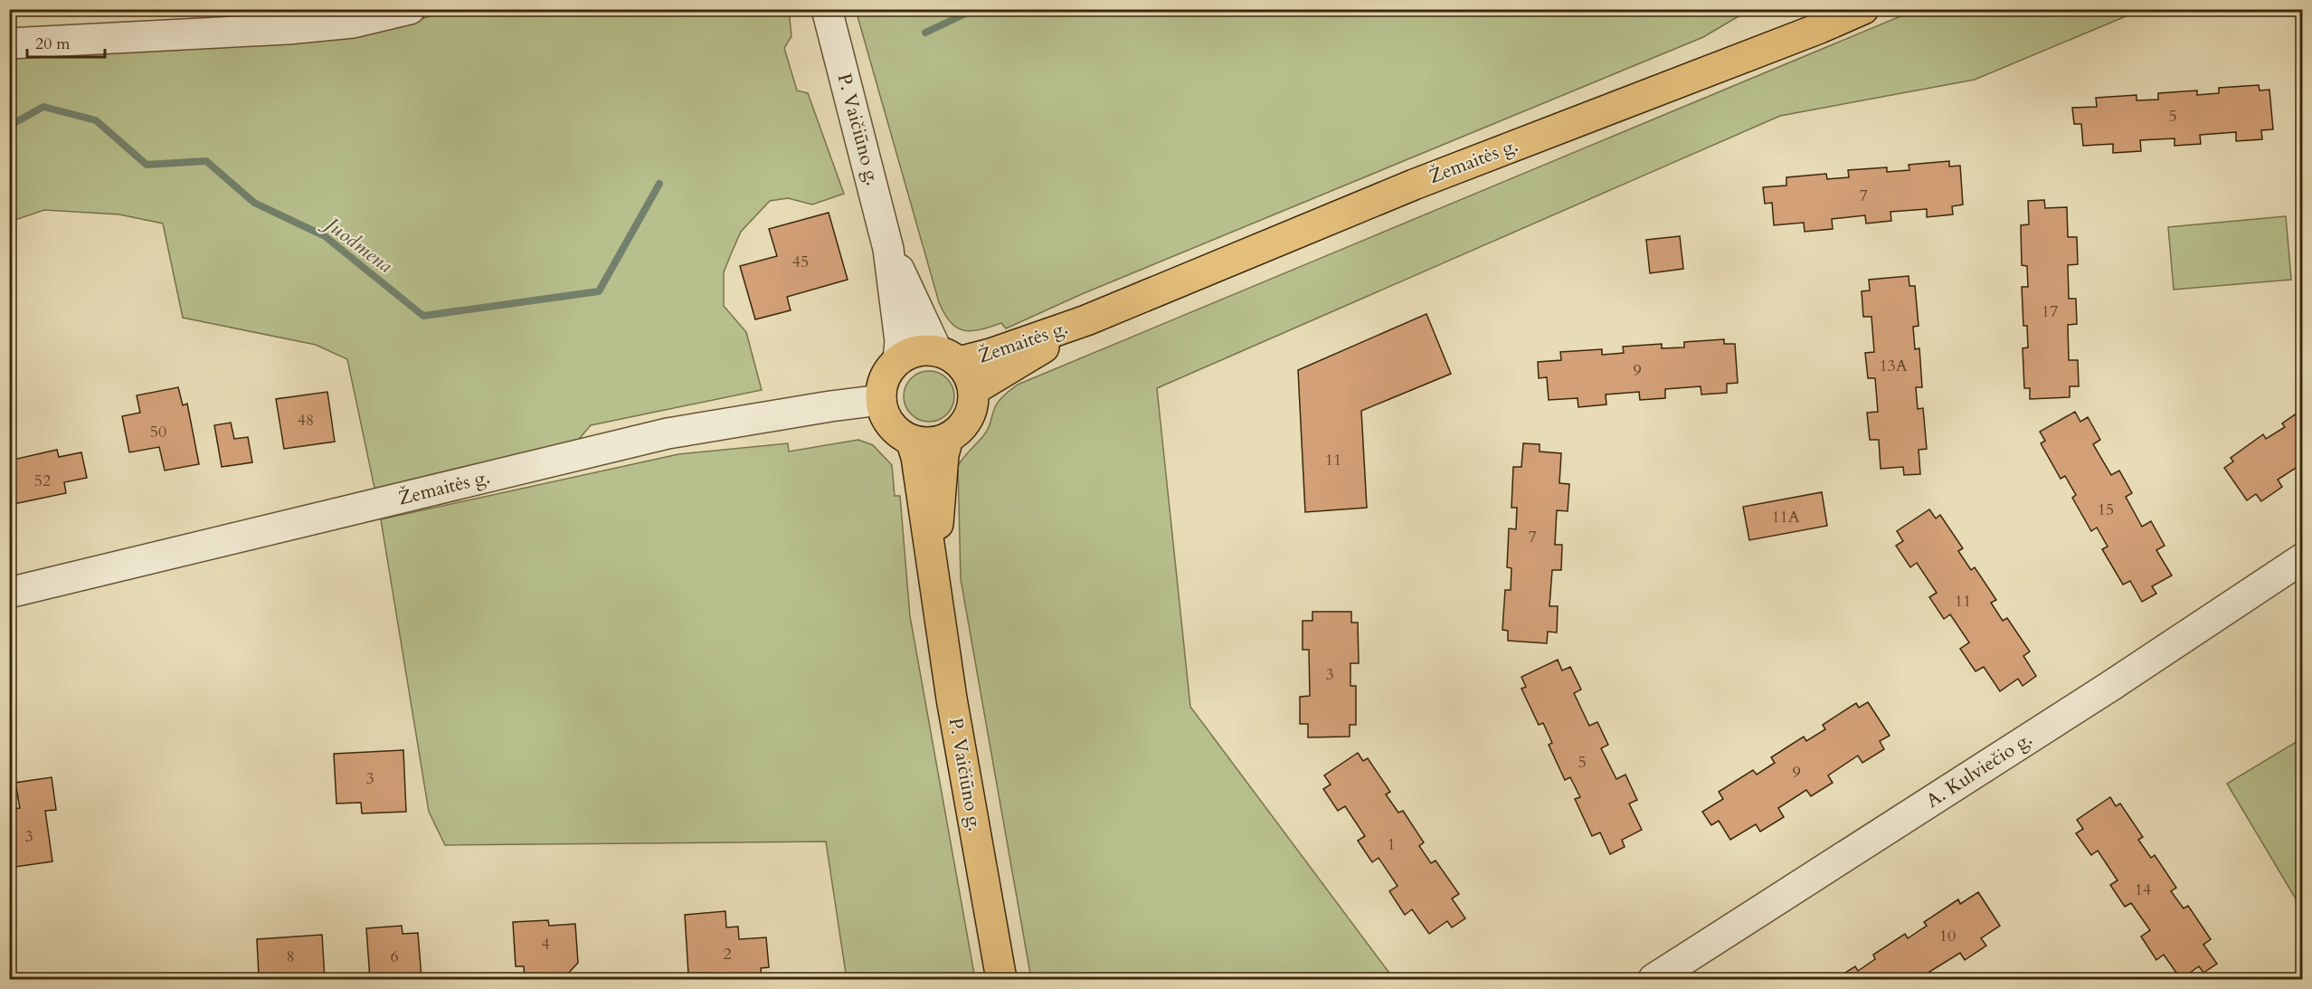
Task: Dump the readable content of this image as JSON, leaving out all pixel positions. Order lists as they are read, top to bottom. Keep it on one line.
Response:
{"streets":{"main road":["P. Vaičiūno g.","Žemaitės g."],"street":["A. Kulviečio g."]},"crossings":[["P. Vaičiūno g.","Žemaitės g."]],"water":["Juodmena"],"house_numbers":["5","7","45","17","13A","9","48","50","11","52","15","11A","7","11","3","5","9","3","3","1","14","10","4","2","8","6"],"scale_bar":"20 m"}
